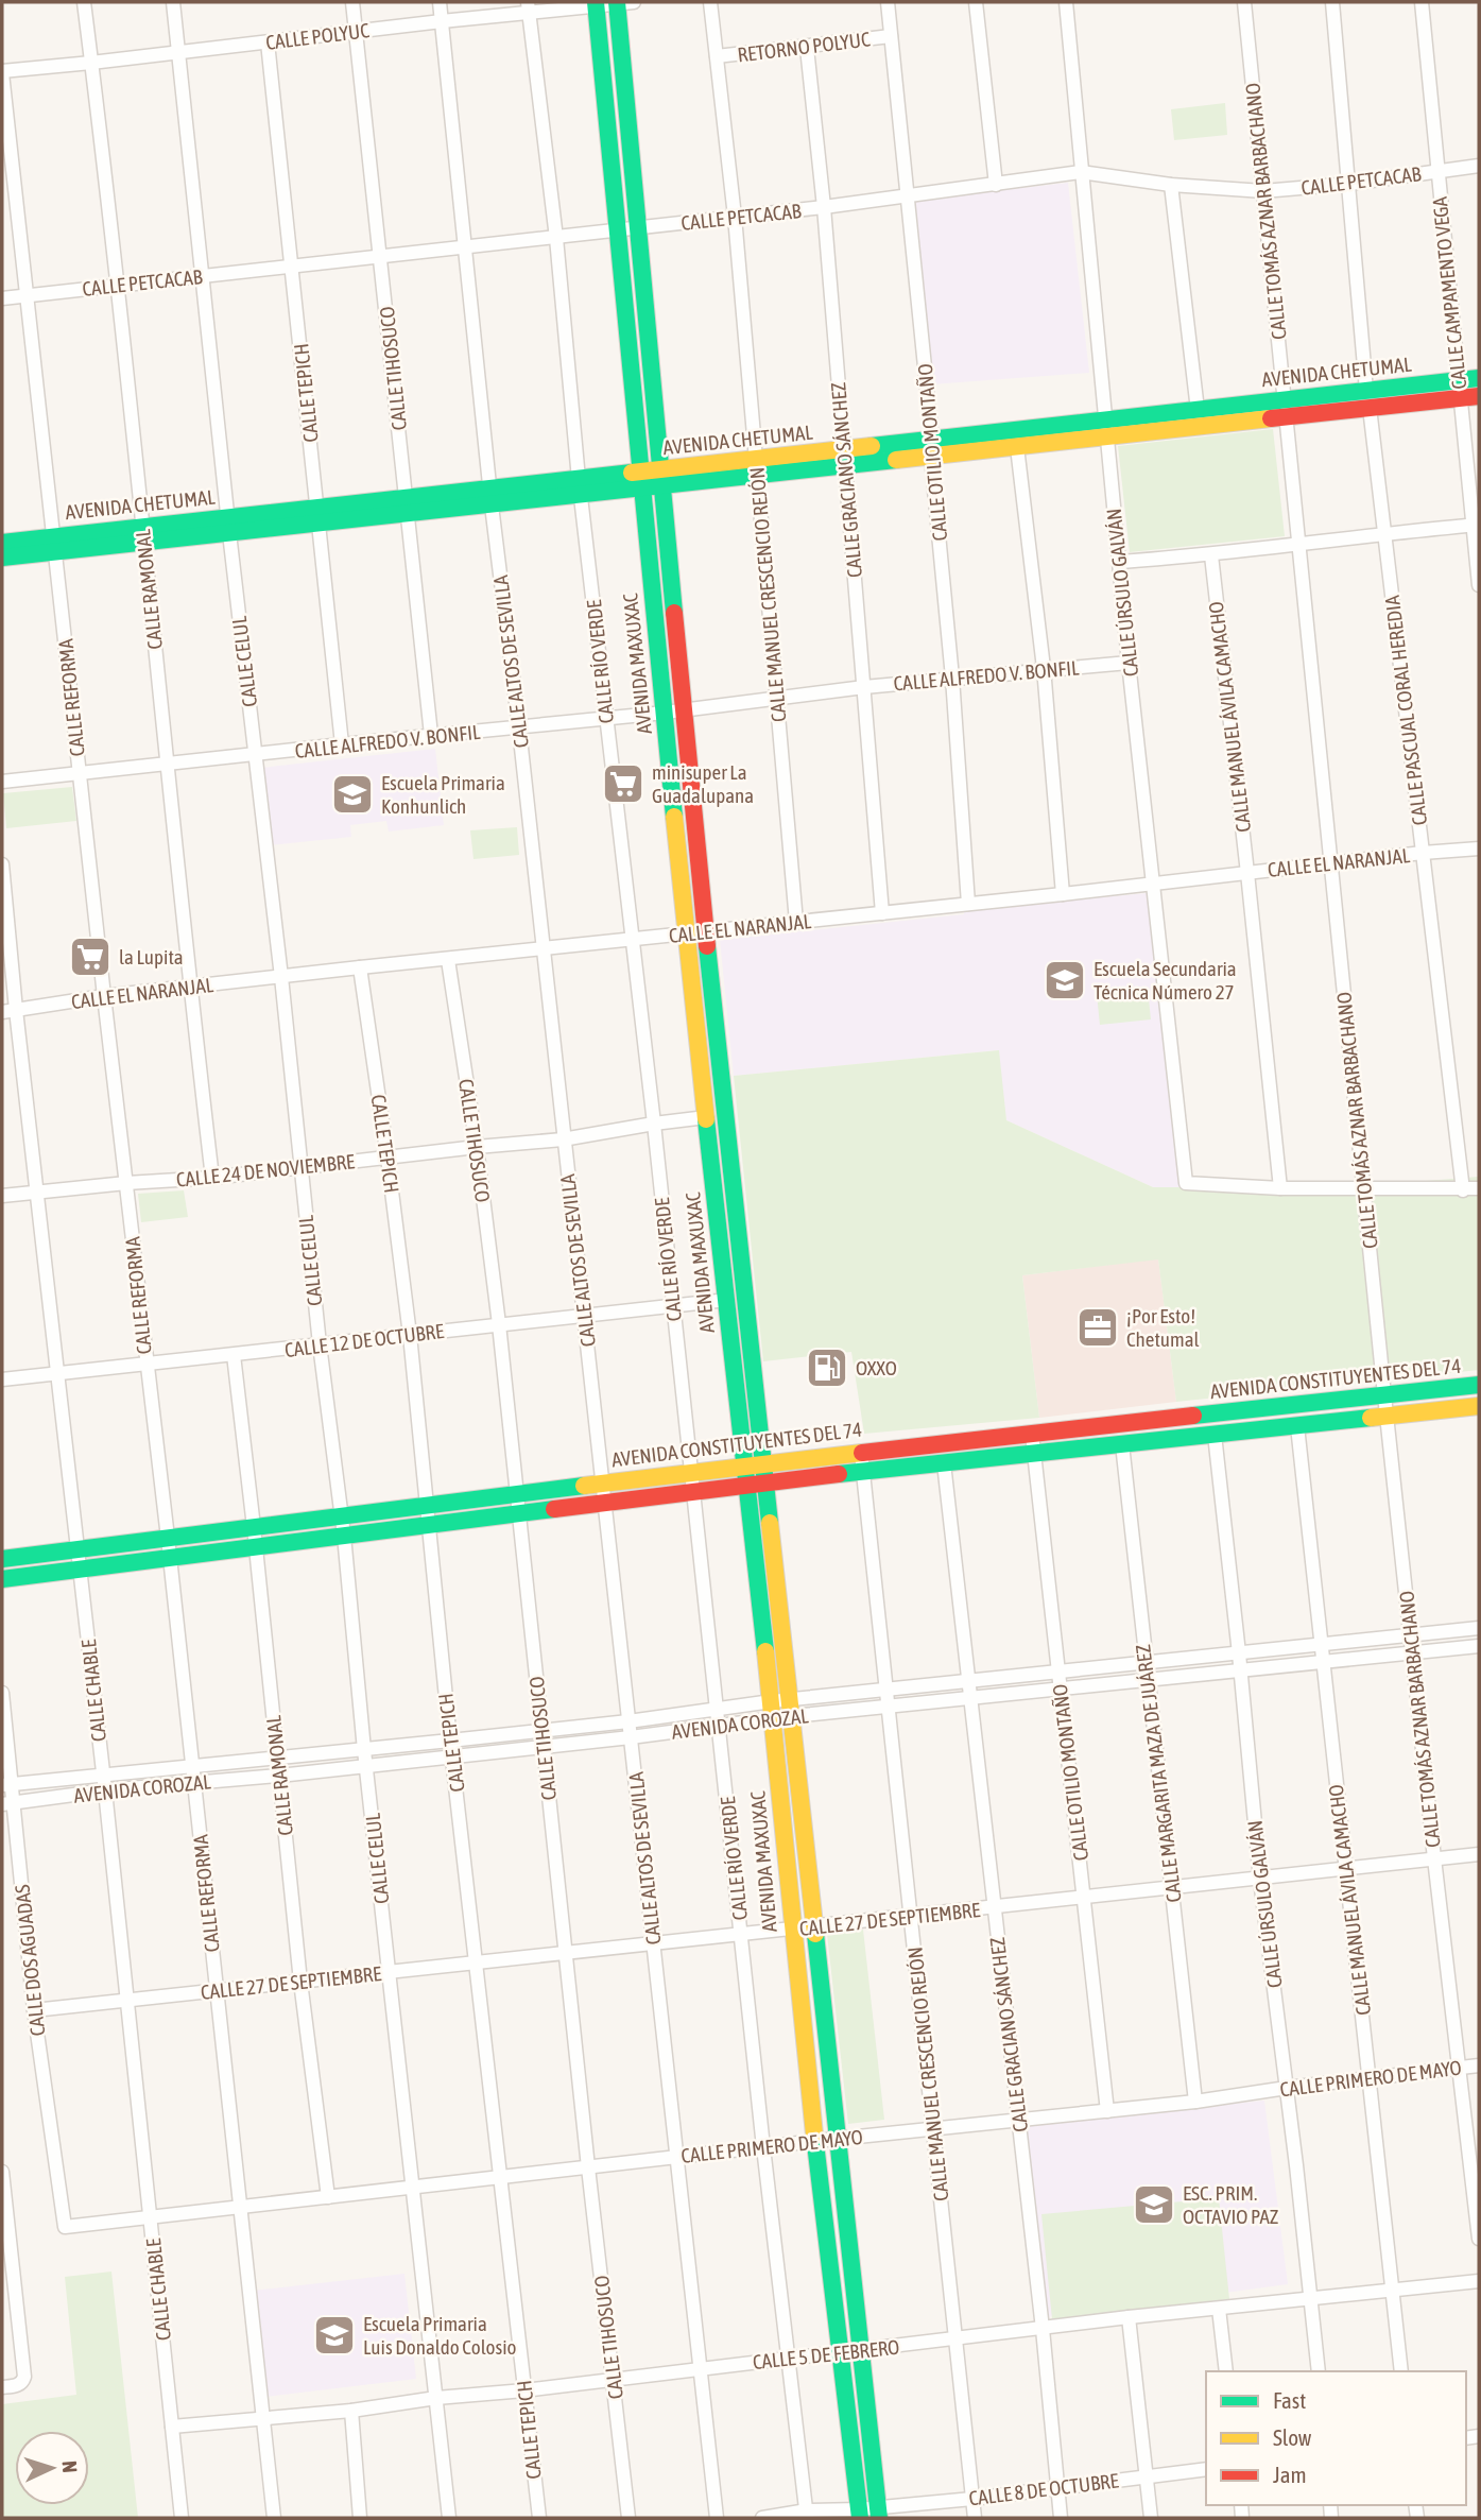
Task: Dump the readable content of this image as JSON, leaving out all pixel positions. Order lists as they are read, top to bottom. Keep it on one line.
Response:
{"streets":{"main road":["AVENIDA CHETUMAL","AVENIDA MAXUXAC","AVENIDA CONSTITUYENTES DEL 74"],"street":["CALLE POLYUC","RETORNO POLYUC","CALLE PETCACAB","CALLE TOMÁS AZNAR BARBACHANO","CALLE CAMPAMENTO VEGA","CALLE TIHOSUCO","CALLE TEPICH","CALLE OTILIO MONTAÑO","CALLE GRACIANO SÁNCHEZ","CALLE RAMONAL","CALLE ÚRSULO GALVÁN","CALLE MANUEL CRESCENCIO REJÓN","CALLE CELUL","CALLE ALTOS DE SEVILLA","CALLE RÍO VERDE","CALLE ALFREDO V. BONFIL","CALLE REFORMA","CALLE PASCUAL CORAL HEREDIA","CALLE MANUEL ÁVILA CAMACHO","CALLE EL NARANJAL","CALLE 24 DE NOVIEMBRE","CALLE 12 DE OCTUBRE","CALLE CHABLE","AVENIDA COROZAL","CALLE MARGARITA MAZA DE JUÁREZ","CALLE 27 DE SEPTIEMBRE","CALLE DOS AGUADAS","CALLE PRIMERO DE MAYO","CALLE 5 DE FEBRERO","CALLE 8 DE OCTUBRE"]},"crossings":[["CALLE POLYUC","CALLE TIHOSUCO"],["CALLE POLYUC","CALLE TEPICH"],["CALLE POLYUC","CALLE RAMONAL"],["CALLE POLYUC","CALLE CELUL"],["CALLE POLYUC","CALLE ALTOS DE SEVILLA"],["CALLE POLYUC","CALLE RÍO VERDE"],["CALLE POLYUC","AVENIDA MAXUXAC"],["CALLE POLYUC","CALLE REFORMA"],["RETORNO POLYUC","CALLE OTILIO MONTAÑO"],["RETORNO POLYUC","CALLE GRACIANO SÁNCHEZ"],["RETORNO POLYUC","CALLE MANUEL CRESCENCIO REJÓN"],["CALLE PETCACAB","CALLE TOMÁS AZNAR BARBACHANO"],["CALLE PETCACAB","CALLE CAMPAMENTO VEGA"],["CALLE PETCACAB","CALLE TIHOSUCO"],["CALLE PETCACAB","CALLE TEPICH"],["CALLE PETCACAB","CALLE OTILIO MONTAÑO"],["CALLE PETCACAB","CALLE GRACIANO SÁNCHEZ"],["CALLE PETCACAB","CALLE RAMONAL"],["CALLE PETCACAB","CALLE ÚRSULO GALVÁN"],["CALLE PETCACAB","CALLE MANUEL CRESCENCIO REJÓN"],["CALLE PETCACAB","CALLE CELUL"],["CALLE PETCACAB","CALLE ALTOS DE SEVILLA"],["CALLE PETCACAB","CALLE RÍO VERDE"],["CALLE PETCACAB","AVENIDA MAXUXAC"],["CALLE PETCACAB","CALLE REFORMA"],["CALLE PETCACAB","CALLE PASCUAL CORAL HEREDIA"],["CALLE TOMÁS AZNAR BARBACHANO","AVENIDA CHETUMAL"],["CALLE TOMÁS AZNAR BARBACHANO","CALLE EL NARANJAL"],["CALLE TOMÁS AZNAR BARBACHANO","AVENIDA CONSTITUYENTES DEL 74"],["CALLE TOMÁS AZNAR BARBACHANO","AVENIDA COROZAL"],["CALLE TOMÁS AZNAR BARBACHANO","CALLE 27 DE SEPTIEMBRE"],["CALLE TOMÁS AZNAR BARBACHANO","CALLE PRIMERO DE MAYO"],["CALLE CAMPAMENTO VEGA","AVENIDA CHETUMAL"],["CALLE TIHOSUCO","AVENIDA CHETUMAL"],["CALLE TIHOSUCO","CALLE ALFREDO V. BONFIL"],["CALLE TIHOSUCO","CALLE EL NARANJAL"],["CALLE TIHOSUCO","CALLE 24 DE NOVIEMBRE"],["CALLE TIHOSUCO","CALLE 12 DE OCTUBRE"],["CALLE TIHOSUCO","AVENIDA CONSTITUYENTES DEL 74"],["CALLE TIHOSUCO","AVENIDA COROZAL"],["CALLE TIHOSUCO","CALLE 27 DE SEPTIEMBRE"],["CALLE TIHOSUCO","CALLE PRIMERO DE MAYO"],["CALLE TIHOSUCO","CALLE 5 DE FEBRERO"],["AVENIDA CHETUMAL","CALLE TEPICH"],["AVENIDA CHETUMAL","CALLE OTILIO MONTAÑO"],["AVENIDA CHETUMAL","CALLE GRACIANO SÁNCHEZ"],["AVENIDA CHETUMAL","CALLE RAMONAL"],["AVENIDA CHETUMAL","CALLE ÚRSULO GALVÁN"],["AVENIDA CHETUMAL","CALLE MANUEL CRESCENCIO REJÓN"],["AVENIDA CHETUMAL","CALLE CELUL"],["AVENIDA CHETUMAL","CALLE ALTOS DE SEVILLA"],["AVENIDA CHETUMAL","CALLE RÍO VERDE"],["AVENIDA CHETUMAL","AVENIDA MAXUXAC"],["AVENIDA CHETUMAL","CALLE REFORMA"],["AVENIDA CHETUMAL","CALLE PASCUAL CORAL HEREDIA"],["CALLE TEPICH","CALLE ALFREDO V. BONFIL"],["CALLE TEPICH","CALLE EL NARANJAL"],["CALLE TEPICH","CALLE 24 DE NOVIEMBRE"],["CALLE TEPICH","CALLE 12 DE OCTUBRE"],["CALLE TEPICH","AVENIDA CONSTITUYENTES DEL 74"],["CALLE TEPICH","AVENIDA COROZAL"],["CALLE TEPICH","CALLE 27 DE SEPTIEMBRE"],["CALLE TEPICH","CALLE PRIMERO DE MAYO"],["CALLE TEPICH","CALLE 5 DE FEBRERO"],["CALLE OTILIO MONTAÑO","CALLE ALFREDO V. BONFIL"],["CALLE OTILIO MONTAÑO","CALLE EL NARANJAL"],["CALLE OTILIO MONTAÑO","AVENIDA CONSTITUYENTES DEL 74"],["CALLE OTILIO MONTAÑO","AVENIDA COROZAL"],["CALLE OTILIO MONTAÑO","CALLE 27 DE SEPTIEMBRE"],["CALLE OTILIO MONTAÑO","CALLE PRIMERO DE MAYO"],["CALLE GRACIANO SÁNCHEZ","CALLE ALFREDO V. BONFIL"],["CALLE GRACIANO SÁNCHEZ","CALLE EL NARANJAL"],["CALLE GRACIANO SÁNCHEZ","AVENIDA CONSTITUYENTES DEL 74"],["CALLE GRACIANO SÁNCHEZ","AVENIDA COROZAL"],["CALLE GRACIANO SÁNCHEZ","CALLE 27 DE SEPTIEMBRE"],["CALLE GRACIANO SÁNCHEZ","CALLE PRIMERO DE MAYO"],["CALLE GRACIANO SÁNCHEZ","CALLE 5 DE FEBRERO"],["CALLE GRACIANO SÁNCHEZ","CALLE 8 DE OCTUBRE"],["CALLE RAMONAL","CALLE ALFREDO V. BONFIL"],["CALLE RAMONAL","CALLE EL NARANJAL"],["CALLE RAMONAL","CALLE 24 DE NOVIEMBRE"],["CALLE RAMONAL","CALLE 12 DE OCTUBRE"],["CALLE RAMONAL","AVENIDA CONSTITUYENTES DEL 74"],["CALLE RAMONAL","AVENIDA COROZAL"],["CALLE RAMONAL","CALLE 27 DE SEPTIEMBRE"],["CALLE RAMONAL","CALLE PRIMERO DE MAYO"],["CALLE ÚRSULO GALVÁN","CALLE ALFREDO V. BONFIL"],["CALLE ÚRSULO GALVÁN","CALLE MANUEL ÁVILA CAMACHO"],["CALLE ÚRSULO GALVÁN","CALLE EL NARANJAL"],["CALLE ÚRSULO GALVÁN","AVENIDA CONSTITUYENTES DEL 74"],["CALLE ÚRSULO GALVÁN","AVENIDA COROZAL"],["CALLE ÚRSULO GALVÁN","CALLE 27 DE SEPTIEMBRE"],["CALLE ÚRSULO GALVÁN","CALLE PRIMERO DE MAYO"],["CALLE ÚRSULO GALVÁN","CALLE 5 DE FEBRERO"],["CALLE MANUEL CRESCENCIO REJÓN","CALLE ALFREDO V. BONFIL"],["CALLE MANUEL CRESCENCIO REJÓN","CALLE EL NARANJAL"],["CALLE MANUEL CRESCENCIO REJÓN","AVENIDA CONSTITUYENTES DEL 74"],["CALLE MANUEL CRESCENCIO REJÓN","AVENIDA COROZAL"],["CALLE MANUEL CRESCENCIO REJÓN","CALLE 27 DE SEPTIEMBRE"],["CALLE MANUEL CRESCENCIO REJÓN","CALLE PRIMERO DE MAYO"],["CALLE MANUEL CRESCENCIO REJÓN","CALLE 5 DE FEBRERO"],["CALLE MANUEL CRESCENCIO REJÓN","CALLE 8 DE OCTUBRE"],["CALLE CELUL","CALLE ALFREDO V. BONFIL"],["CALLE CELUL","CALLE EL NARANJAL"],["CALLE CELUL","CALLE 24 DE NOVIEMBRE"],["CALLE CELUL","CALLE 12 DE OCTUBRE"],["CALLE CELUL","AVENIDA CONSTITUYENTES DEL 74"],["CALLE CELUL","AVENIDA COROZAL"],["CALLE CELUL","CALLE 27 DE SEPTIEMBRE"],["CALLE CELUL","CALLE PRIMERO DE MAYO"],["CALLE CELUL","CALLE 5 DE FEBRERO"],["CALLE ALTOS DE SEVILLA","CALLE ALFREDO V. BONFIL"],["CALLE ALTOS DE SEVILLA","CALLE EL NARANJAL"],["CALLE ALTOS DE SEVILLA","CALLE 24 DE NOVIEMBRE"],["CALLE ALTOS DE SEVILLA","CALLE 12 DE OCTUBRE"],["CALLE ALTOS DE SEVILLA","AVENIDA CONSTITUYENTES DEL 74"],["CALLE ALTOS DE SEVILLA","AVENIDA COROZAL"],["CALLE ALTOS DE SEVILLA","CALLE 27 DE SEPTIEMBRE"],["CALLE ALTOS DE SEVILLA","CALLE PRIMERO DE MAYO"],["CALLE ALTOS DE SEVILLA","CALLE 5 DE FEBRERO"],["CALLE RÍO VERDE","CALLE ALFREDO V. BONFIL"],["CALLE RÍO VERDE","CALLE EL NARANJAL"],["CALLE RÍO VERDE","CALLE 24 DE NOVIEMBRE"],["CALLE RÍO VERDE","CALLE 12 DE OCTUBRE"],["CALLE RÍO VERDE","AVENIDA CONSTITUYENTES DEL 74"],["CALLE RÍO VERDE","AVENIDA COROZAL"],["CALLE RÍO VERDE","CALLE 27 DE SEPTIEMBRE"],["CALLE RÍO VERDE","CALLE PRIMERO DE MAYO"],["CALLE RÍO VERDE","CALLE 5 DE FEBRERO"],["CALLE RÍO VERDE","CALLE 8 DE OCTUBRE"],["AVENIDA MAXUXAC","CALLE ALFREDO V. BONFIL"],["AVENIDA MAXUXAC","CALLE EL NARANJAL"],["AVENIDA MAXUXAC","CALLE 24 DE NOVIEMBRE"],["AVENIDA MAXUXAC","CALLE 12 DE OCTUBRE"],["AVENIDA MAXUXAC","AVENIDA CONSTITUYENTES DEL 74"],["AVENIDA MAXUXAC","AVENIDA COROZAL"],["AVENIDA MAXUXAC","CALLE 27 DE SEPTIEMBRE"],["AVENIDA MAXUXAC","CALLE PRIMERO DE MAYO"],["AVENIDA MAXUXAC","CALLE 5 DE FEBRERO"],["AVENIDA MAXUXAC","CALLE 8 DE OCTUBRE"],["CALLE ALFREDO V. BONFIL","CALLE REFORMA"],["CALLE REFORMA","CALLE EL NARANJAL"],["CALLE REFORMA","CALLE 24 DE NOVIEMBRE"],["CALLE REFORMA","CALLE 12 DE OCTUBRE"],["CALLE REFORMA","AVENIDA CONSTITUYENTES DEL 74"],["CALLE REFORMA","AVENIDA COROZAL"],["CALLE REFORMA","CALLE 27 DE SEPTIEMBRE"],["CALLE REFORMA","CALLE PRIMERO DE MAYO"],["CALLE REFORMA","CALLE 5 DE FEBRERO"],["CALLE PASCUAL CORAL HEREDIA","CALLE EL NARANJAL"],["CALLE MANUEL ÁVILA CAMACHO","CALLE EL NARANJAL"],["CALLE MANUEL ÁVILA CAMACHO","AVENIDA CONSTITUYENTES DEL 74"],["CALLE MANUEL ÁVILA CAMACHO","AVENIDA COROZAL"],["CALLE MANUEL ÁVILA CAMACHO","CALLE 27 DE SEPTIEMBRE"],["CALLE MANUEL ÁVILA CAMACHO","CALLE PRIMERO DE MAYO"],["CALLE MANUEL ÁVILA CAMACHO","CALLE 5 DE FEBRERO"],["CALLE EL NARANJAL","CALLE CHABLE"],["CALLE 24 DE NOVIEMBRE","CALLE CHABLE"],["CALLE 12 DE OCTUBRE","CALLE CHABLE"],["AVENIDA CONSTITUYENTES DEL 74","CALLE CHABLE"],["AVENIDA CONSTITUYENTES DEL 74","CALLE MARGARITA MAZA DE JUÁREZ"],["CALLE CHABLE","AVENIDA COROZAL"],["CALLE CHABLE","CALLE 27 DE SEPTIEMBRE"],["CALLE CHABLE","CALLE PRIMERO DE MAYO"],["CALLE CHABLE","CALLE 5 DE FEBRERO"],["AVENIDA COROZAL","CALLE MARGARITA MAZA DE JUÁREZ"],["AVENIDA COROZAL","CALLE DOS AGUADAS"],["CALLE MARGARITA MAZA DE JUÁREZ","CALLE 27 DE SEPTIEMBRE"],["CALLE MARGARITA MAZA DE JUÁREZ","CALLE PRIMERO DE MAYO"],["CALLE 27 DE SEPTIEMBRE","CALLE DOS AGUADAS"],["CALLE DOS AGUADAS","CALLE PRIMERO DE MAYO"]],"places":{"supermarket":["minisuper La Guadalupana","la Lupita"],"school or university":["Escuela Primaria Konhunlich","Escuela Secundaria Técnica Número 27","ESC. PRIM. OCTAVIO PAZ","Escuela Primaria Luis Donaldo Colosio"],"office":["¡Por Esto! Chetumal"],"fuel station":["OXXO"]},"legend":["Fast","Slow","Jam"],"north":"right"}
